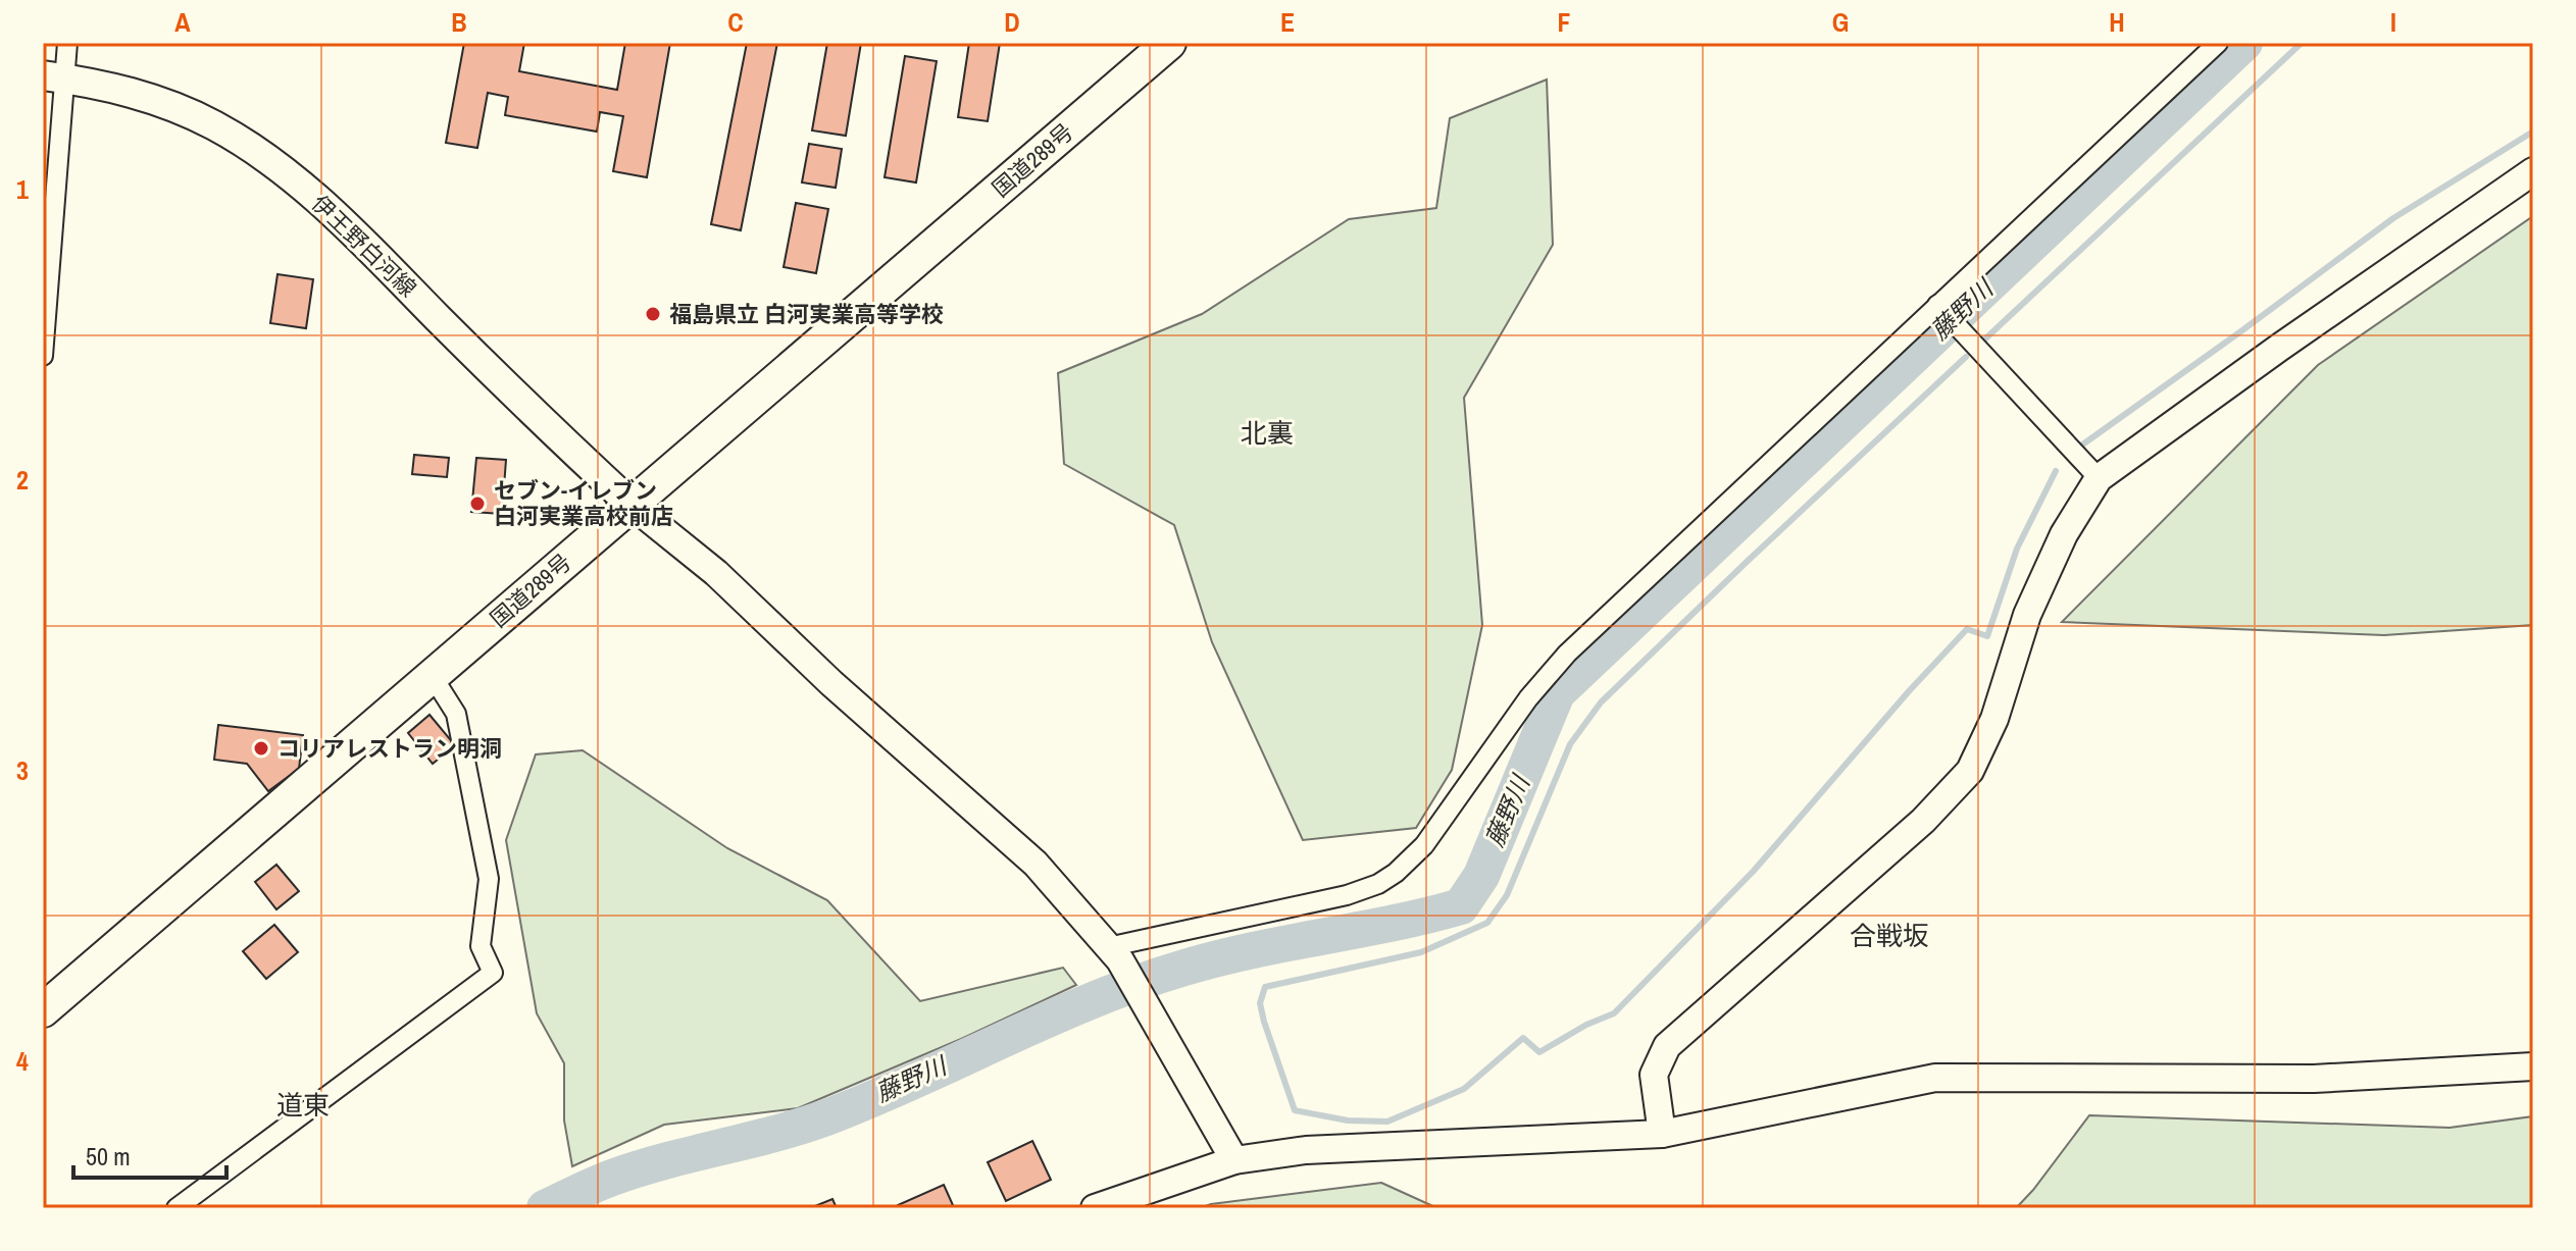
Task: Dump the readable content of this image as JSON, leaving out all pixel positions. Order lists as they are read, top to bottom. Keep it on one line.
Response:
{"streets":{"highway":["国道289号"],"main road":["伊王野白河線"]},"crossings":[["国道289号","伊王野白河線"]],"districts":["北裏","合戦坂","道東"],"water":["藤野川"],"places":["福島県立 白河実業高等学校","セブン-イレブン 白河実業高校前店","コリアレストラン明洞"],"scale_bar":"50 m","grid":{"columns":["A","B","C","D","E","F","G","H","I"],"rows":["1","2","3","4"]}}
